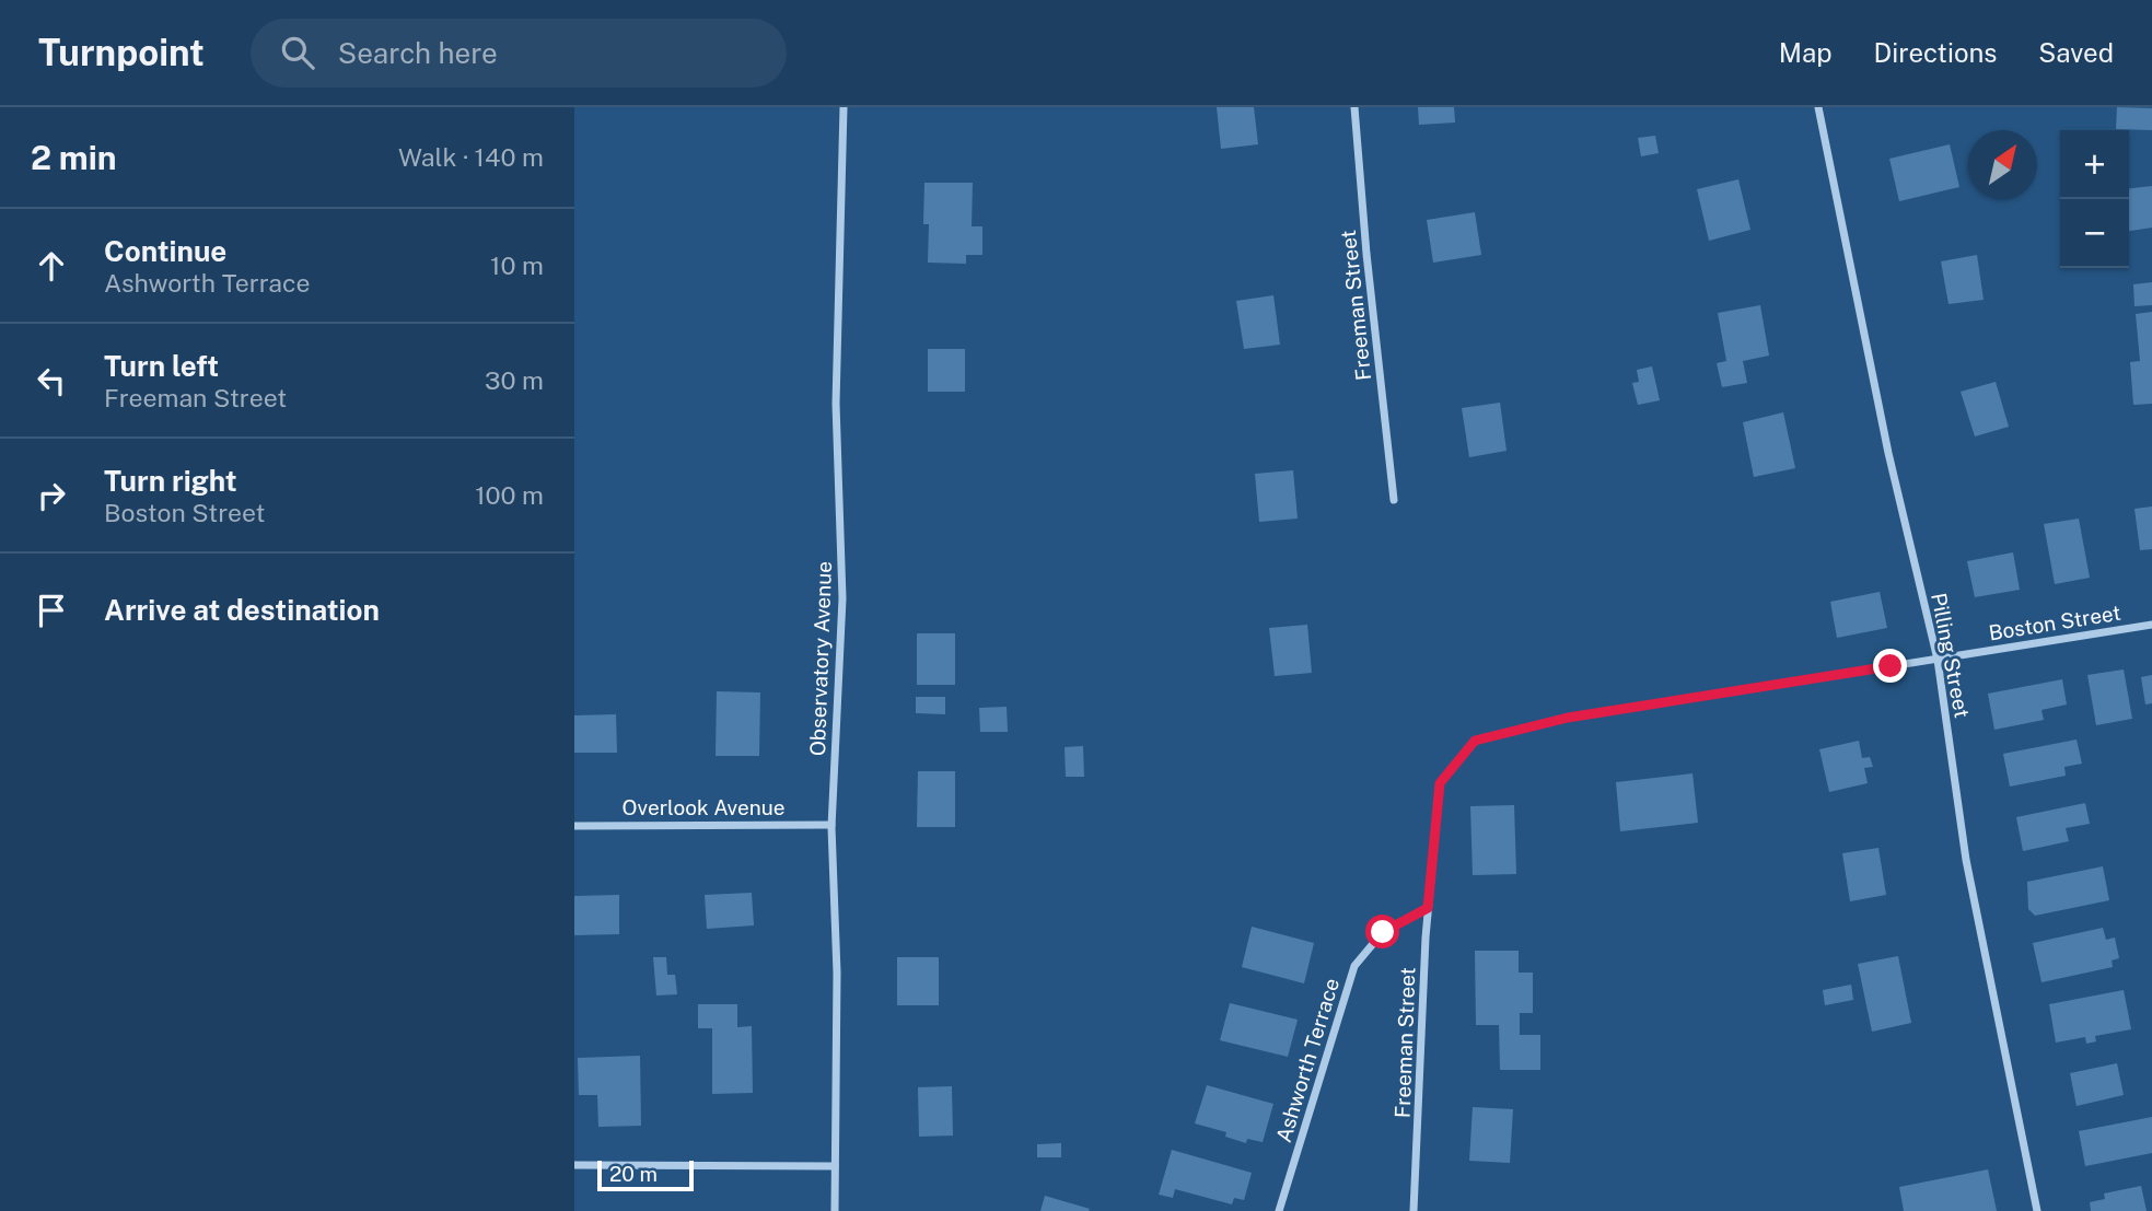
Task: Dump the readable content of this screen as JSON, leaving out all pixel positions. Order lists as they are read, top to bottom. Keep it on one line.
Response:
{"streets":{"street":["Freeman Street","Boston Street","Pilling Street","Observatory Avenue","Overlook Avenue","Ashworth Terrace"]},"crossings":[["Freeman Street","Boston Street"],["Freeman Street","Ashworth Terrace"],["Boston Street","Pilling Street"],["Observatory Avenue","Overlook Avenue"]],"scale_bar":"20 m","north":"top right","page":{"header":"Turnpoint","search":"Search here","nav":["Map","Directions","Saved"],"heading":["2 min","Walk · 140 m"],"map_buttons":["+","−"],"list":[["Continue","Ashworth Terrace","10 m"],["Turn left","Freeman Street","30 m"],["Turn right","Boston Street","100 m"],"Arrive at destination"],"scale":"20 m"}}
